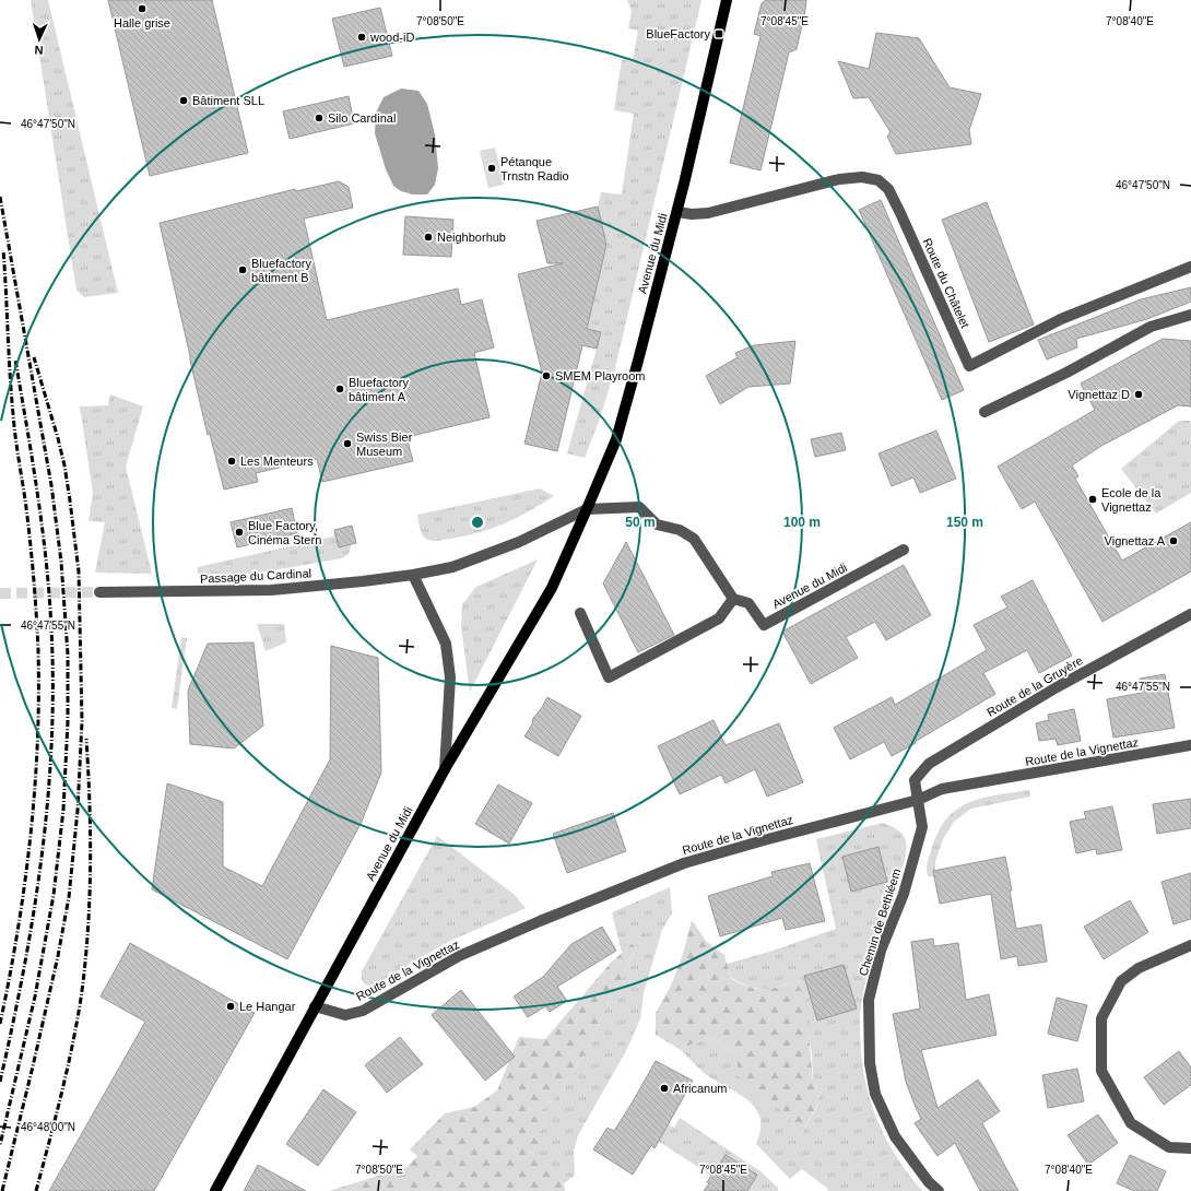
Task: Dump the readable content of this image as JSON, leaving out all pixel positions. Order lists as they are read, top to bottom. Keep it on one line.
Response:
{"streets":{"main road":["Avenue du Midi"],"street":["Route du Châtelet","Passage du Cardinal","Route de la Gruyère","Route de la Vignettaz","Chemin de Bethléem"]},"crossings":[["Avenue du Midi","Route du Châtelet"],["Avenue du Midi","Passage du Cardinal"],["Avenue du Midi","Route de la Vignettaz"],["Route de la Gruyère","Route de la Vignettaz"],["Route de la Gruyère","Chemin de Bethléem"],["Route de la Vignettaz","Chemin de Bethléem"]],"places":{"other":["Halle grise","wood-iD","Bâtiment SLL","Silo Cardinal","Pétanque Trnstn Radio","Neighborhub","Bluefactory bâtiment B","SMEM Playroom","Bluefactory bâtiment A","Vignettaz D","Swiss Bier Museum","Les Menteurs","Ecole de la Vignettaz","Blue Factory, Cinéma Stern","Vignettaz A","Le Hangar","Africanum"],"transit":["BlueFactory"]},"north":"bottom","coordinates":["7°08'50\"E","7°08'45\"E","7°08'40\"E","46°47'50\"N","46°47'55\"N","46°48'00\"N"],"rings":["50 m","100 m","150 m"]}
